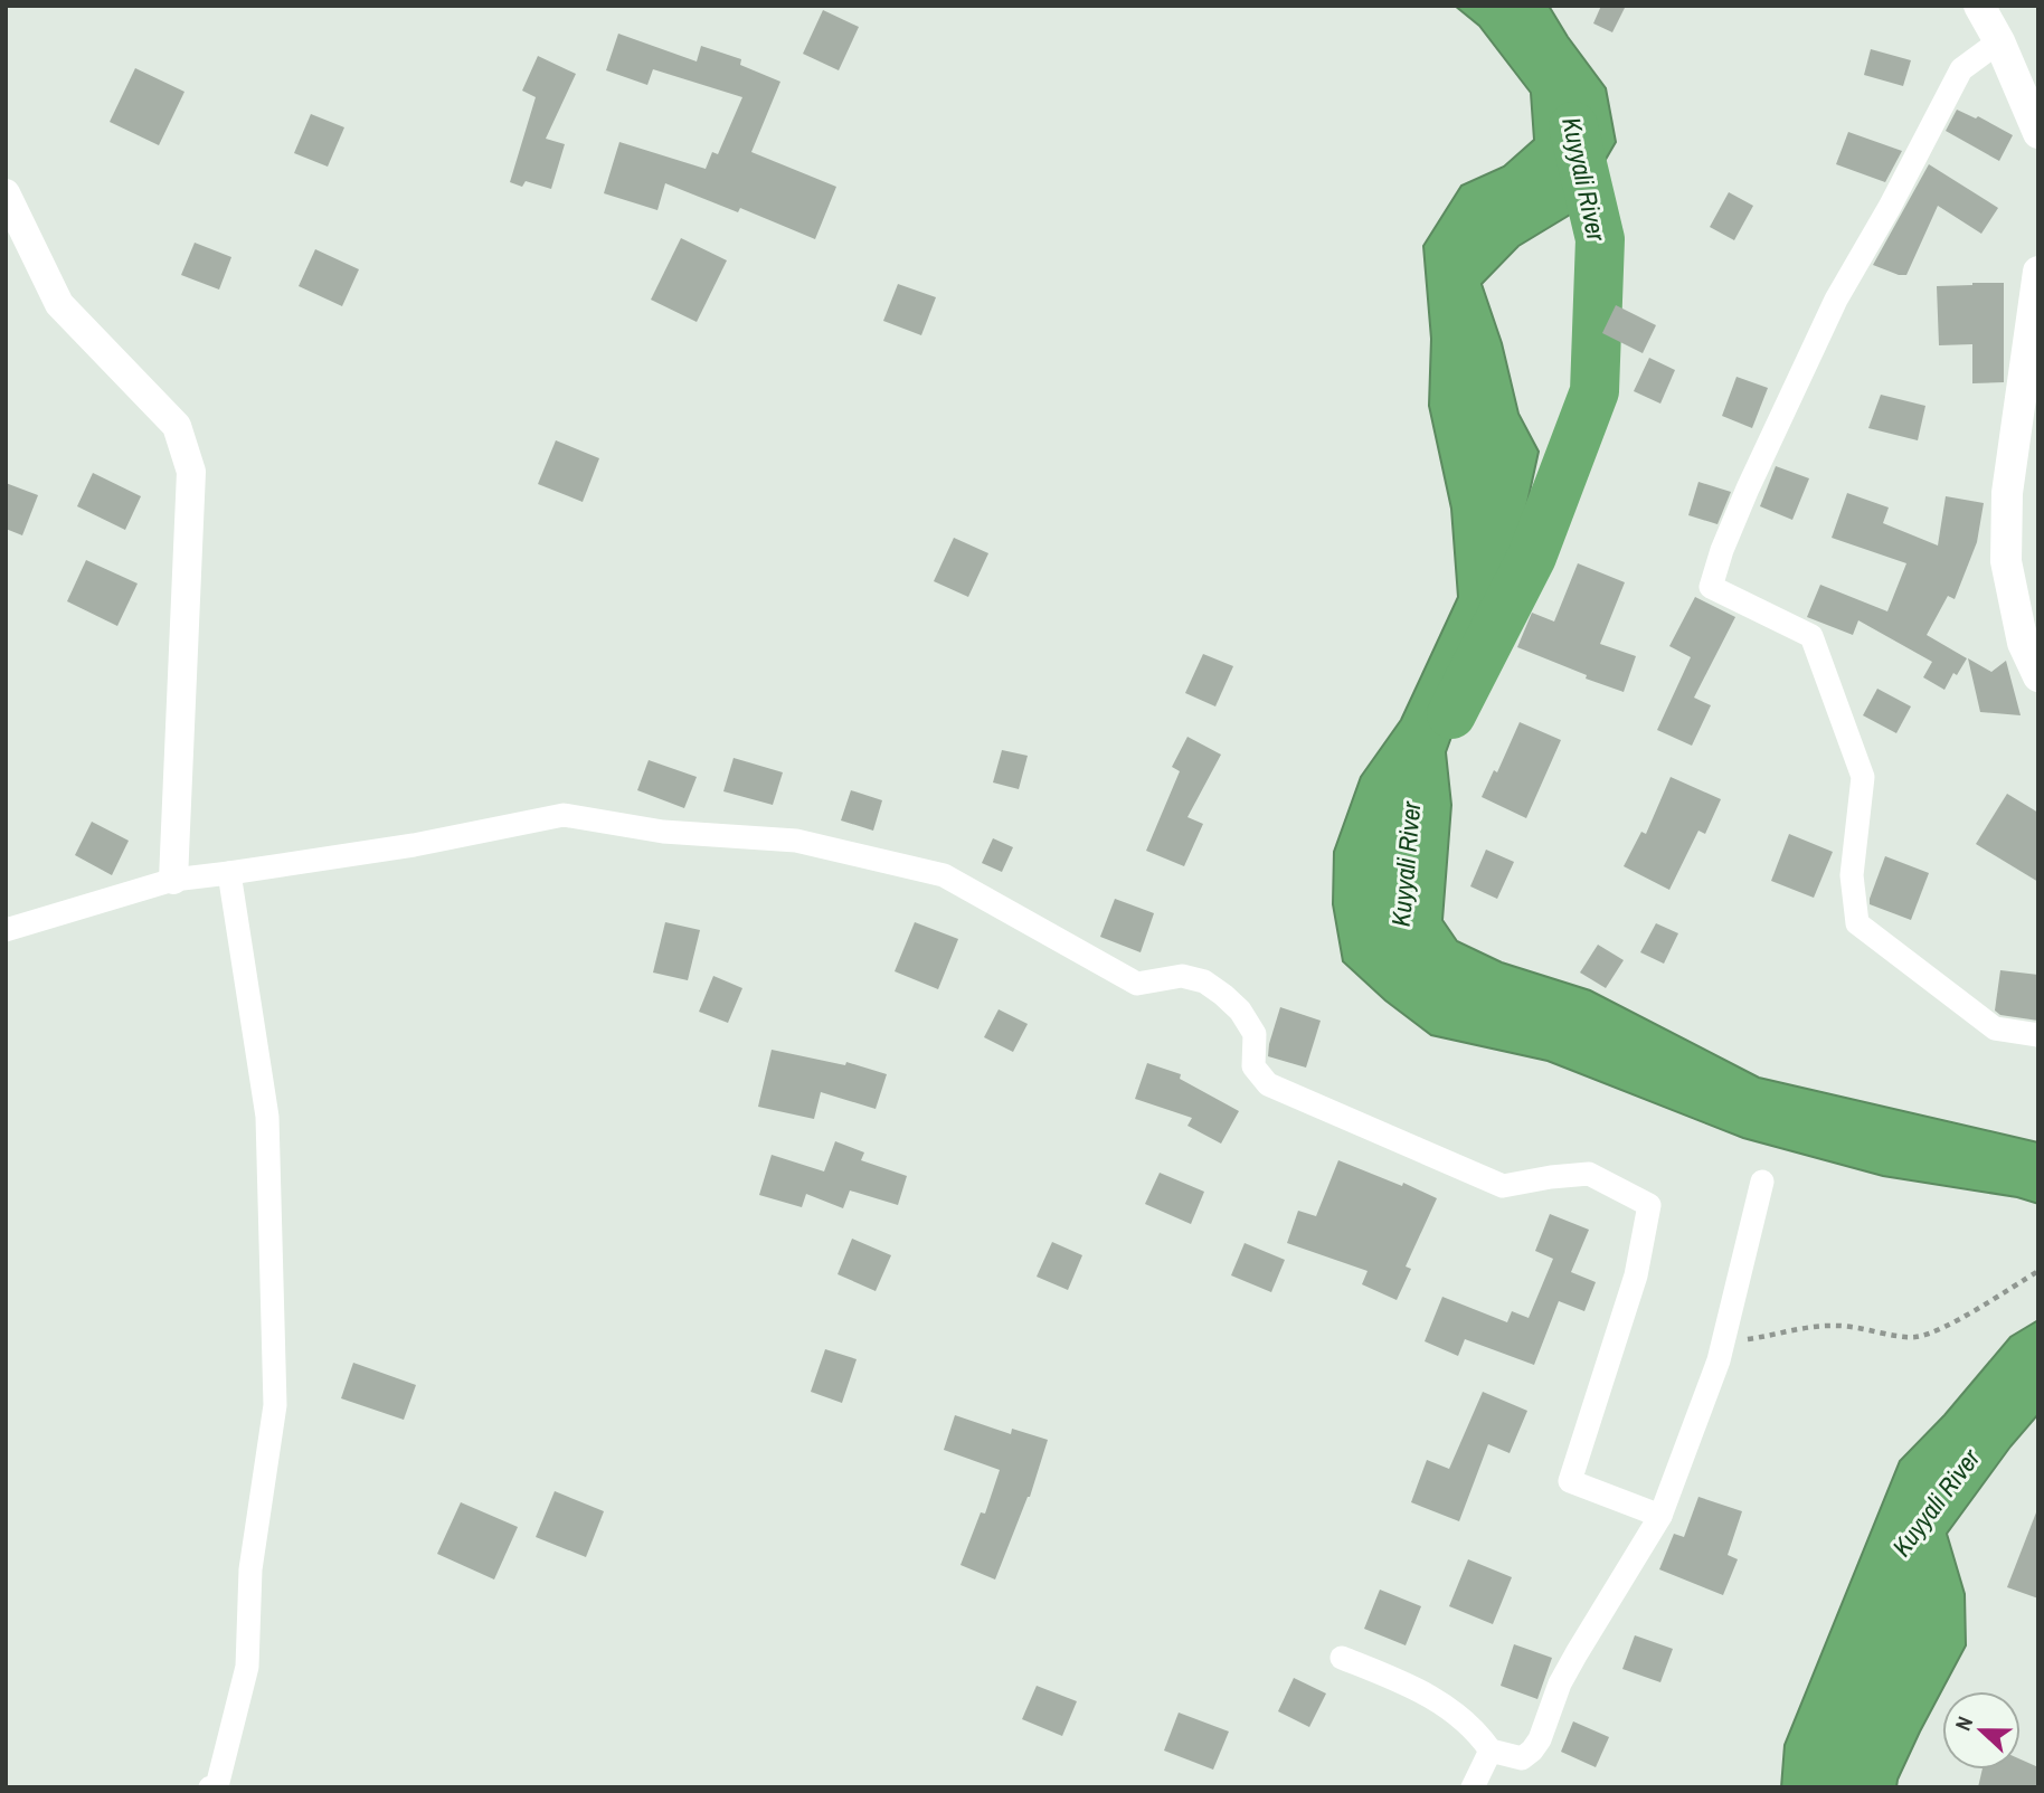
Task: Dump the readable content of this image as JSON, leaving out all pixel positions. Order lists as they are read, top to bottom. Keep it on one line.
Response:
{"water":["Kuyyali River"],"north":"left"}
